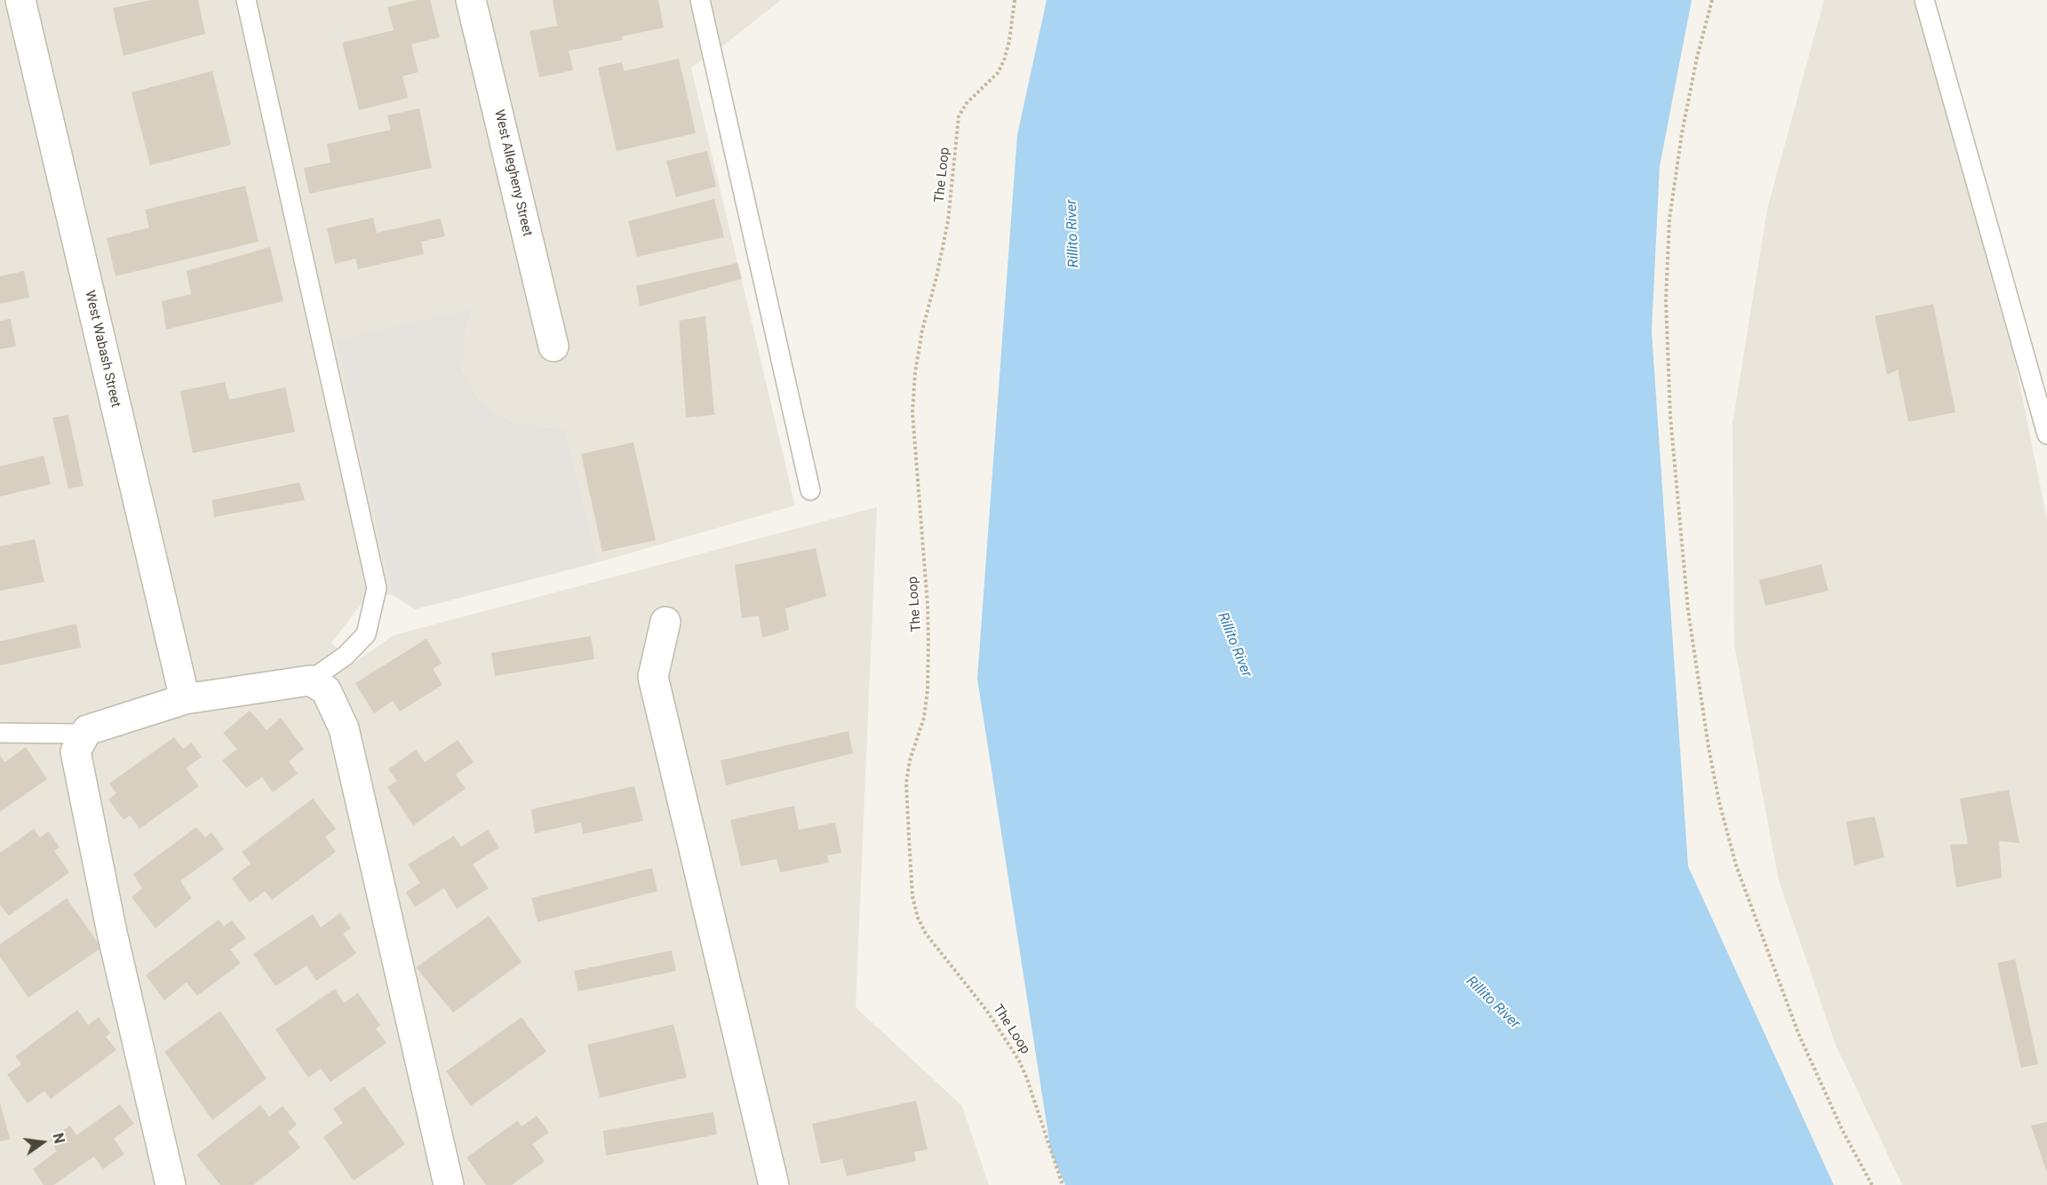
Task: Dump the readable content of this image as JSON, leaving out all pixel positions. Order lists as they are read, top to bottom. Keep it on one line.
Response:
{"streets":{"street":["West Allegheny Street","West Wabash Street"],"path":["The Loop"]},"water":["Rillito River"],"north":"right"}
